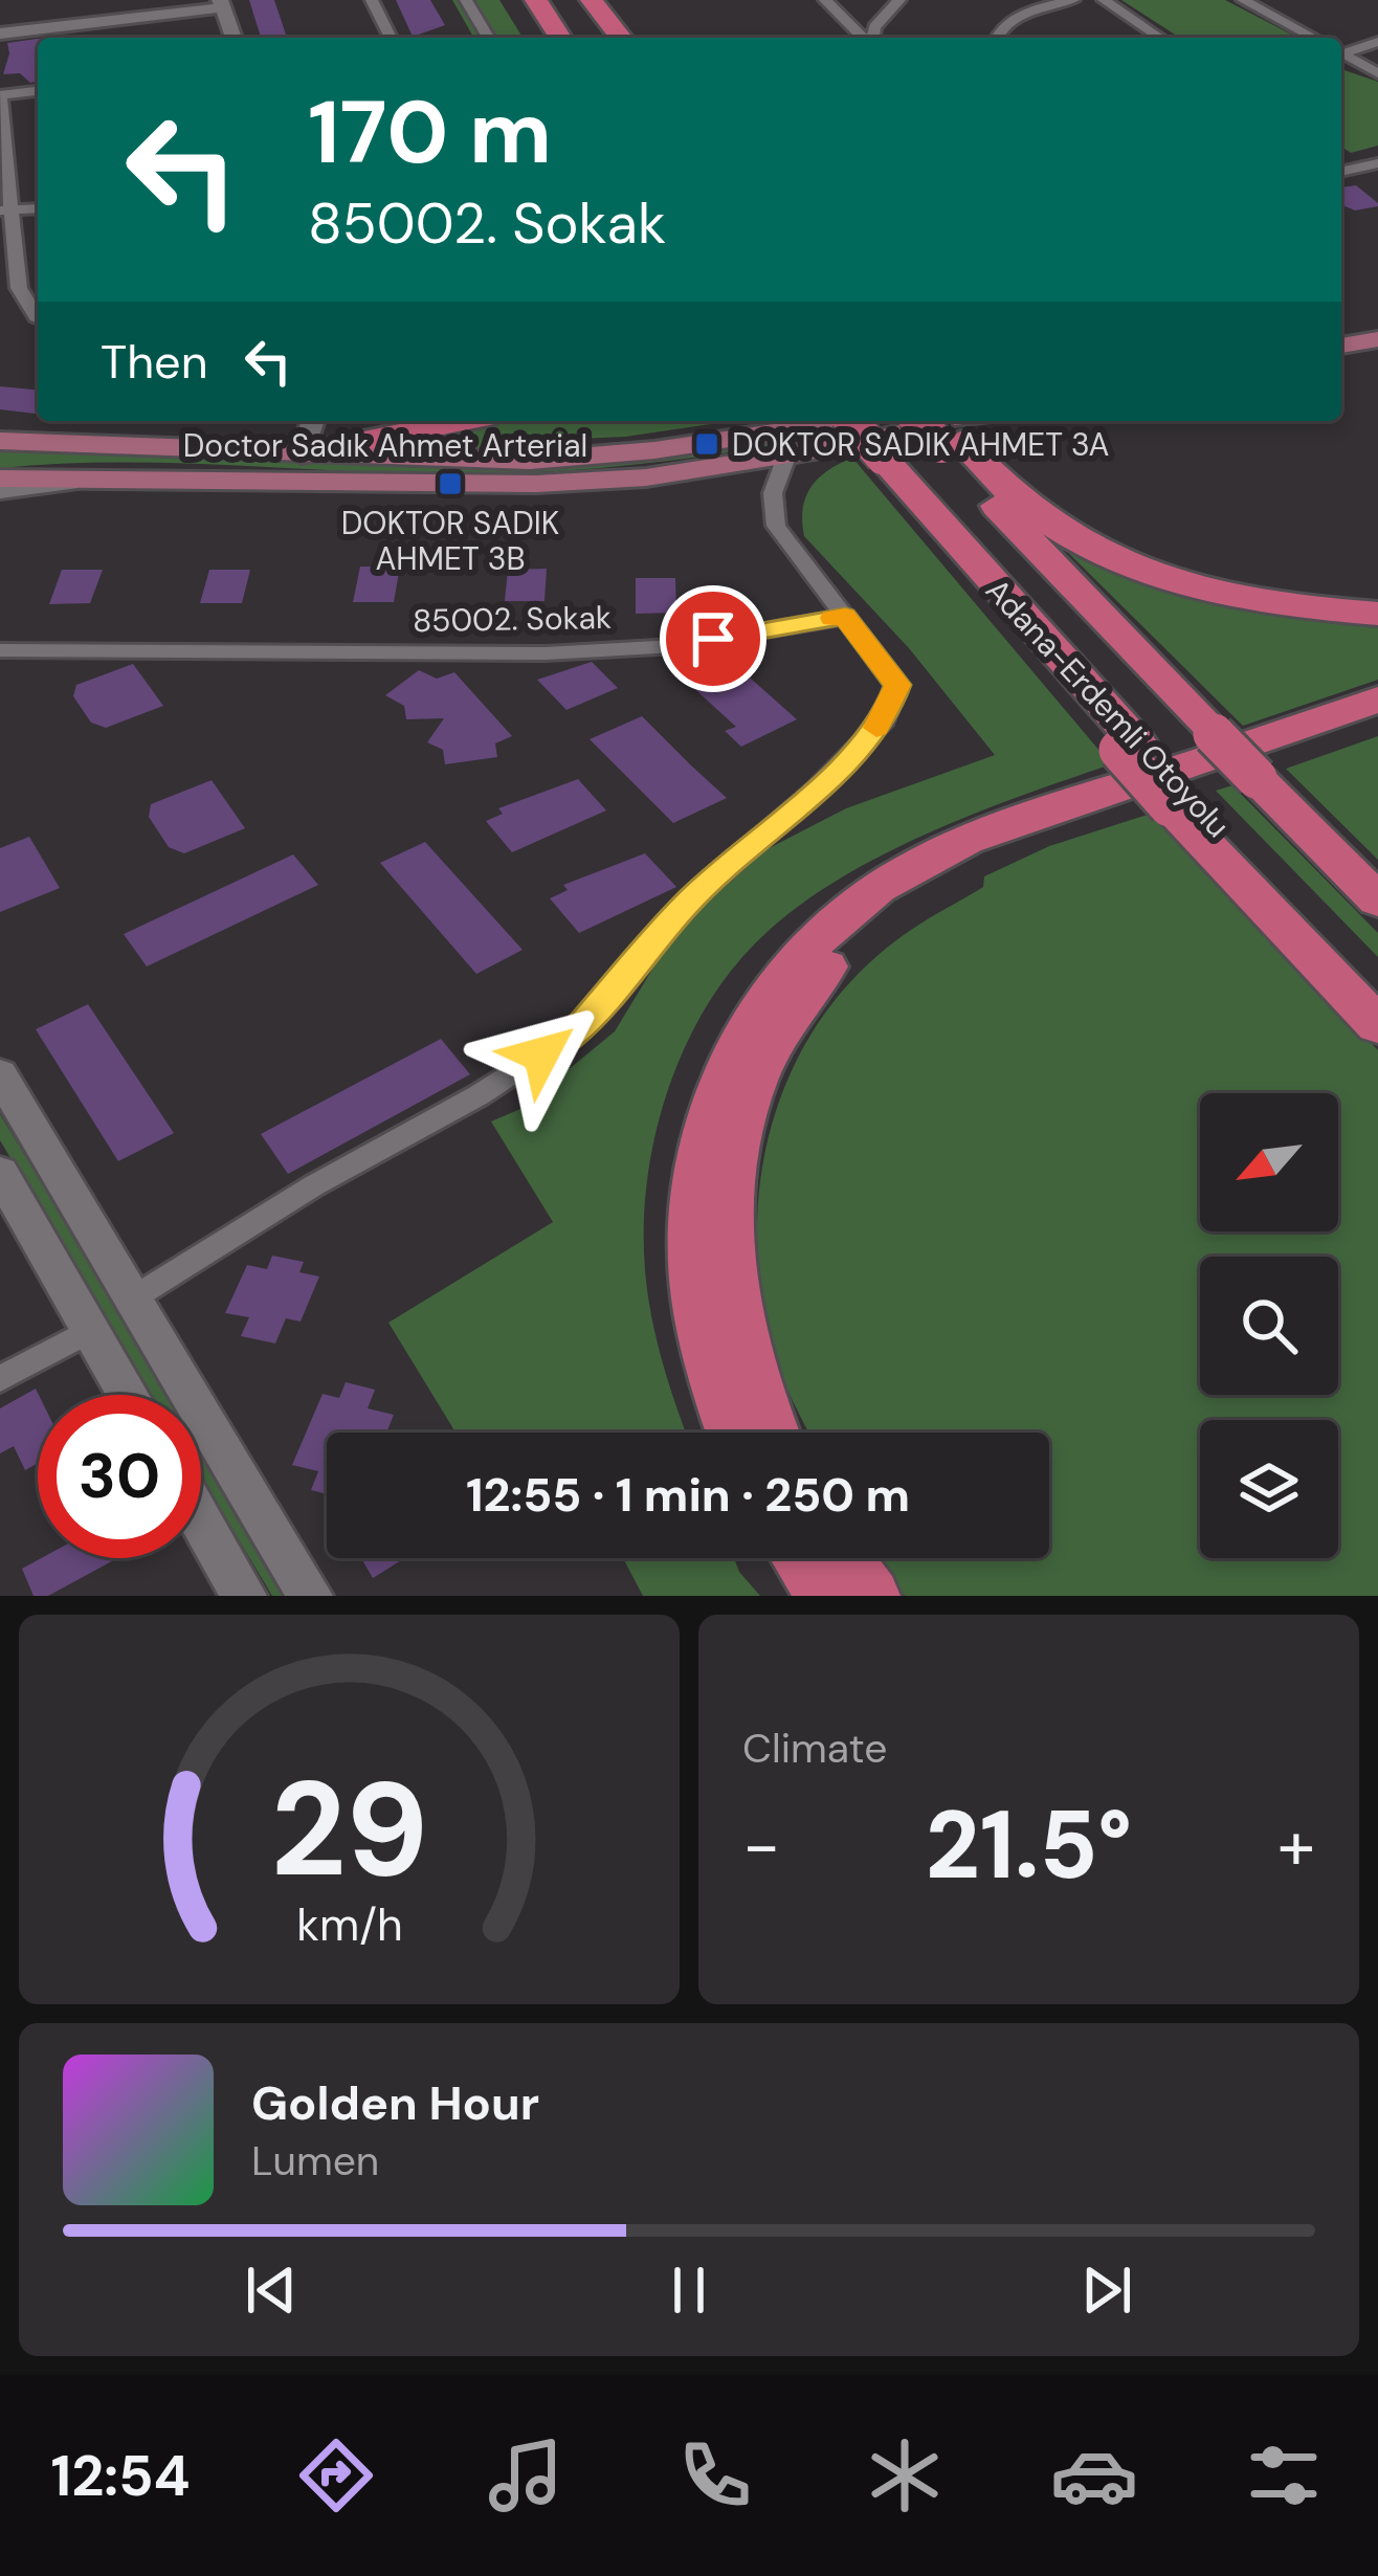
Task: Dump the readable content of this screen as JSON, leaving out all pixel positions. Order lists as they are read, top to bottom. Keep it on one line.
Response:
{"streets":{"highway":["Adana-Erdemli Otoyolu"],"main road":["Doctor Sadık Ahmet Arterial"],"street":["85002. Sokak"]},"crossings":[["Doctor Sadık Ahmet Arterial","Adana-Erdemli Otoyolu"]],"places":{"transit":["DOKTOR SADIK AHMET 3A","DOKTOR SADIK AHMET 3B"]},"north":"bottom left","page":{"turn":["170 m","85002. Sokak"],"then":"Then","limit":"30","trip":"12:55 · 1 min · 250 m","tile":"Climate","heat":["−","21.5°","+"],"song":["Golden Hour","Lumen"],"tabs":"12:54","gauge":["29","km/h"]}}
